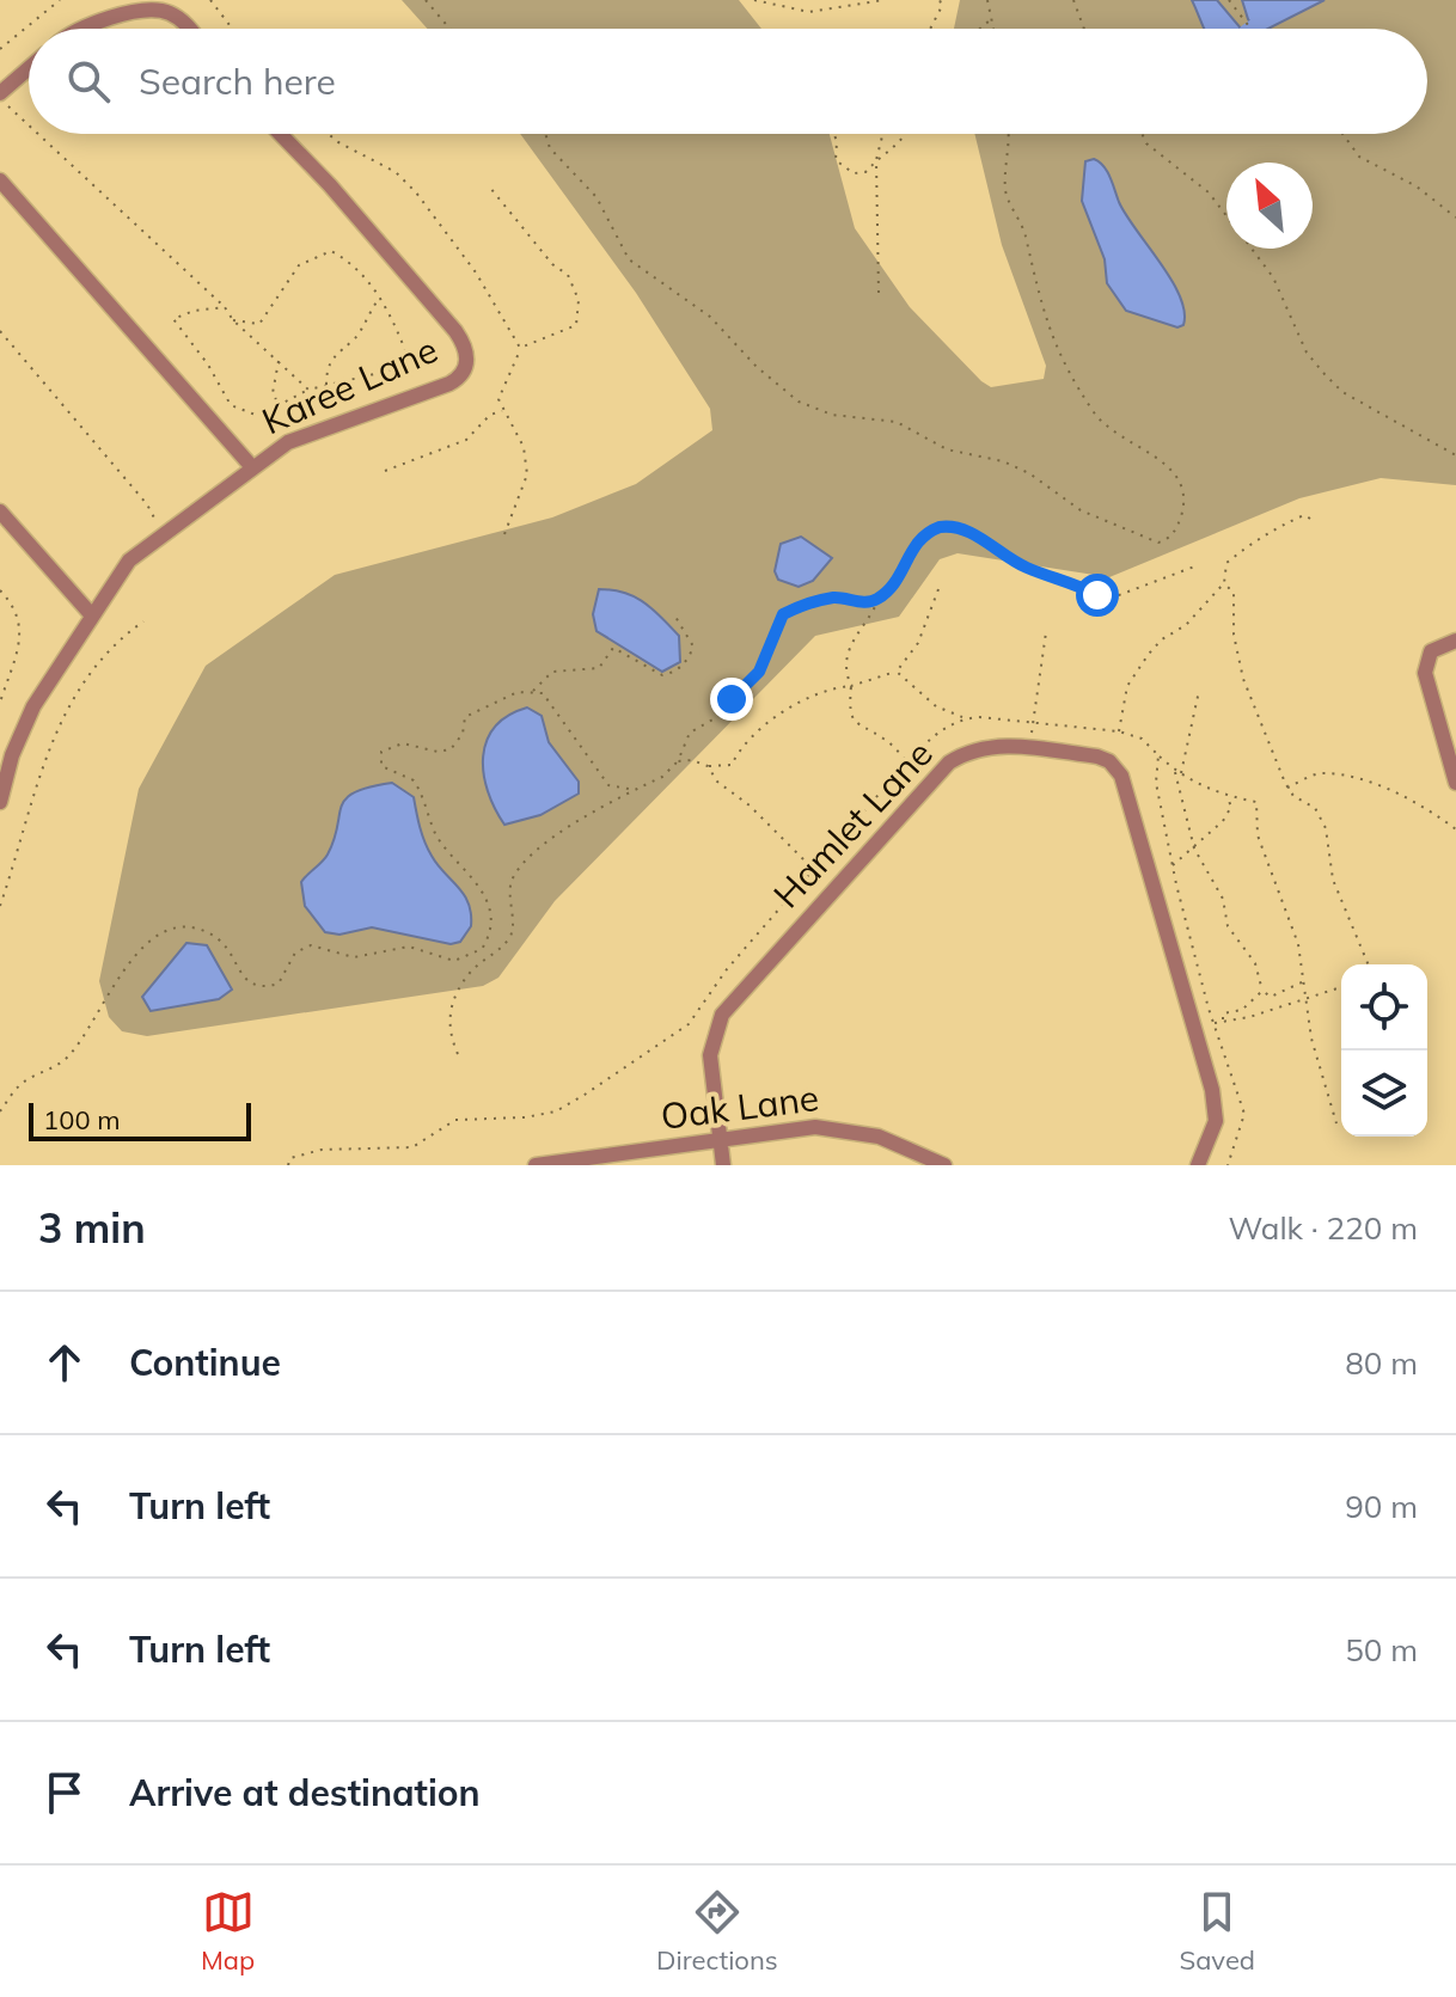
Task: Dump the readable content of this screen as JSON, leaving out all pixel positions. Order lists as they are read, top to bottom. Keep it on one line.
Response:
{"streets":{"street":["Karee Lane","Hamlet Lane","Oak Lane"]},"crossings":[["Hamlet Lane","Oak Lane"]],"scale_bar":"100 m","north":"top left","page":{"search":"Search here","scale":"100 m","heading":["3 min","Walk · 220 m"],"list":[["Continue","80 m"],["Turn left","90 m"],["Turn left","50 m"],"Arrive at destination"],"nav":["Map","Directions","Saved"]}}
